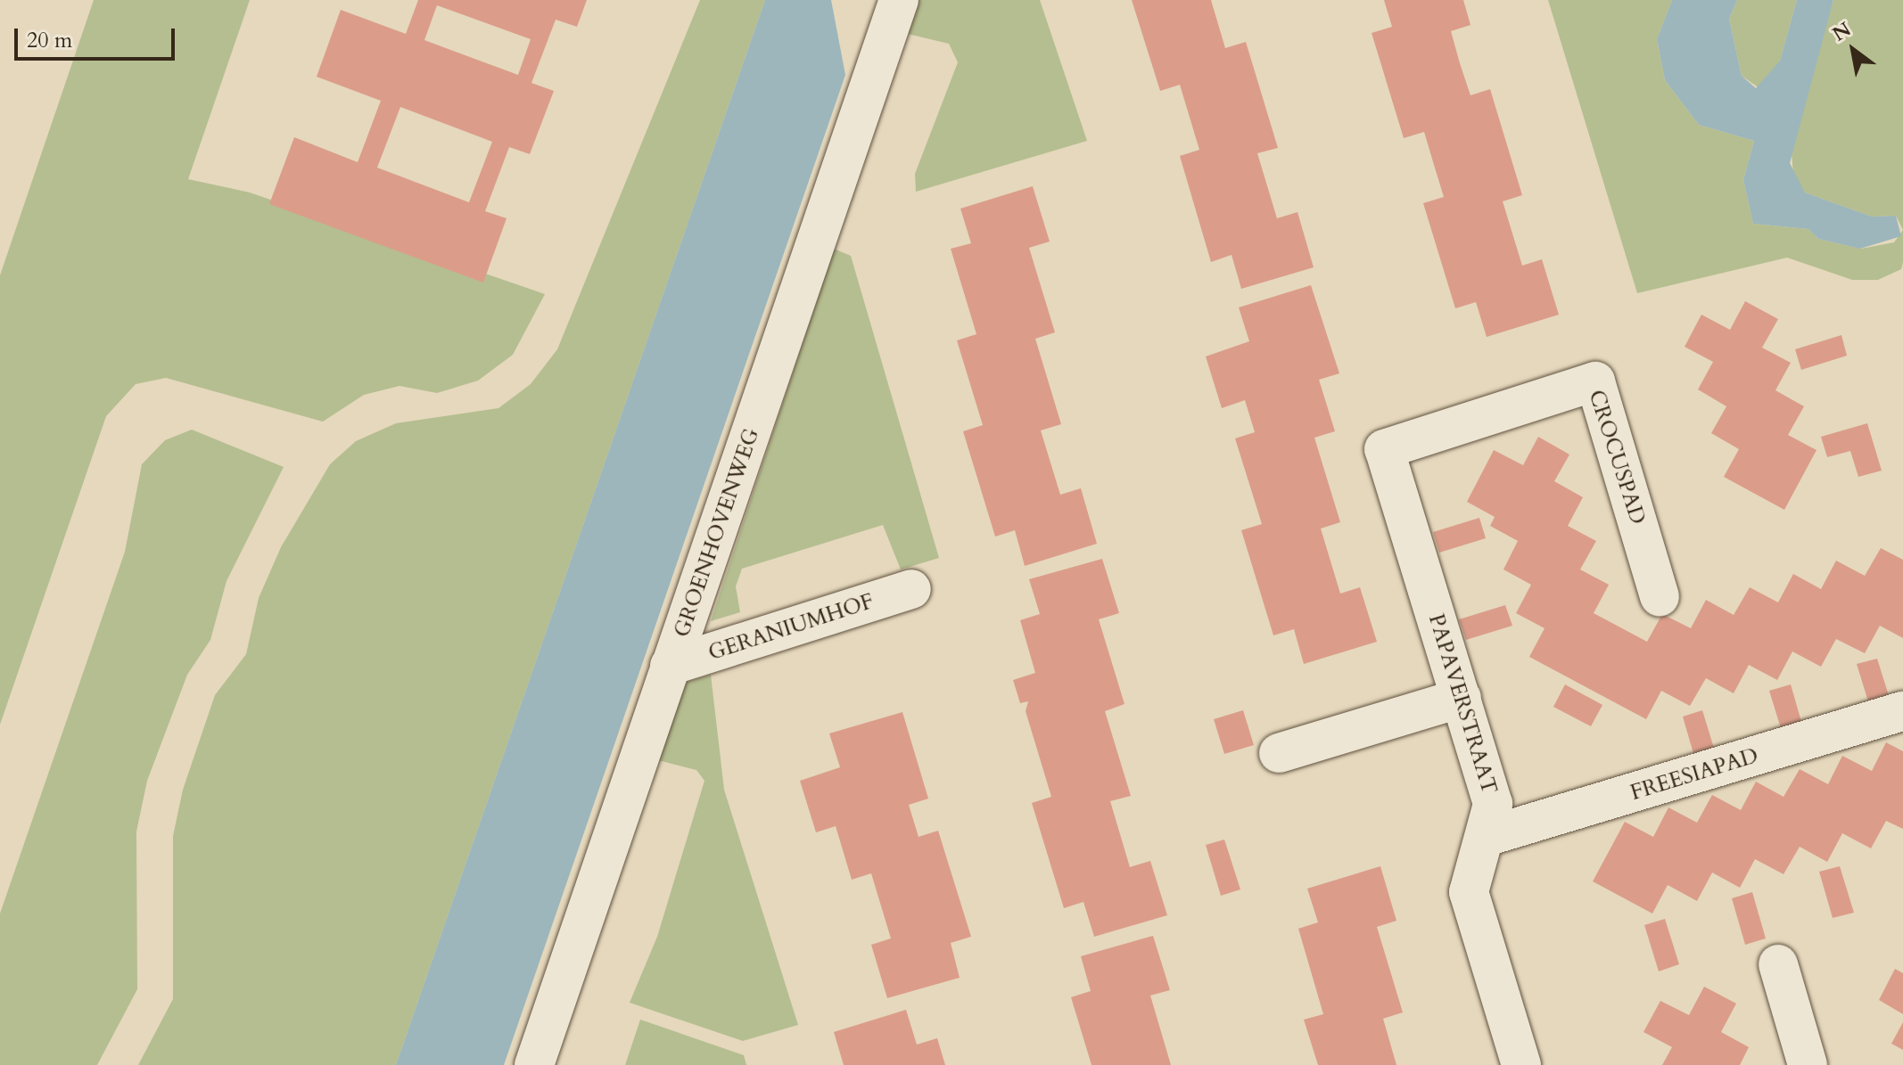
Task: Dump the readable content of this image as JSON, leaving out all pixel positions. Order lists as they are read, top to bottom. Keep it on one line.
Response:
{"streets":{"street":["CROCUSPAD","GROENHOVENWEG","GERANIUMHOF","PAPAVERSTRAAT","FREESIAPAD"]},"crossings":[["CROCUSPAD","PAPAVERSTRAAT"],["GROENHOVENWEG","GERANIUMHOF"],["PAPAVERSTRAAT","FREESIAPAD"]],"scale_bar":"20 m","north":"top left"}
